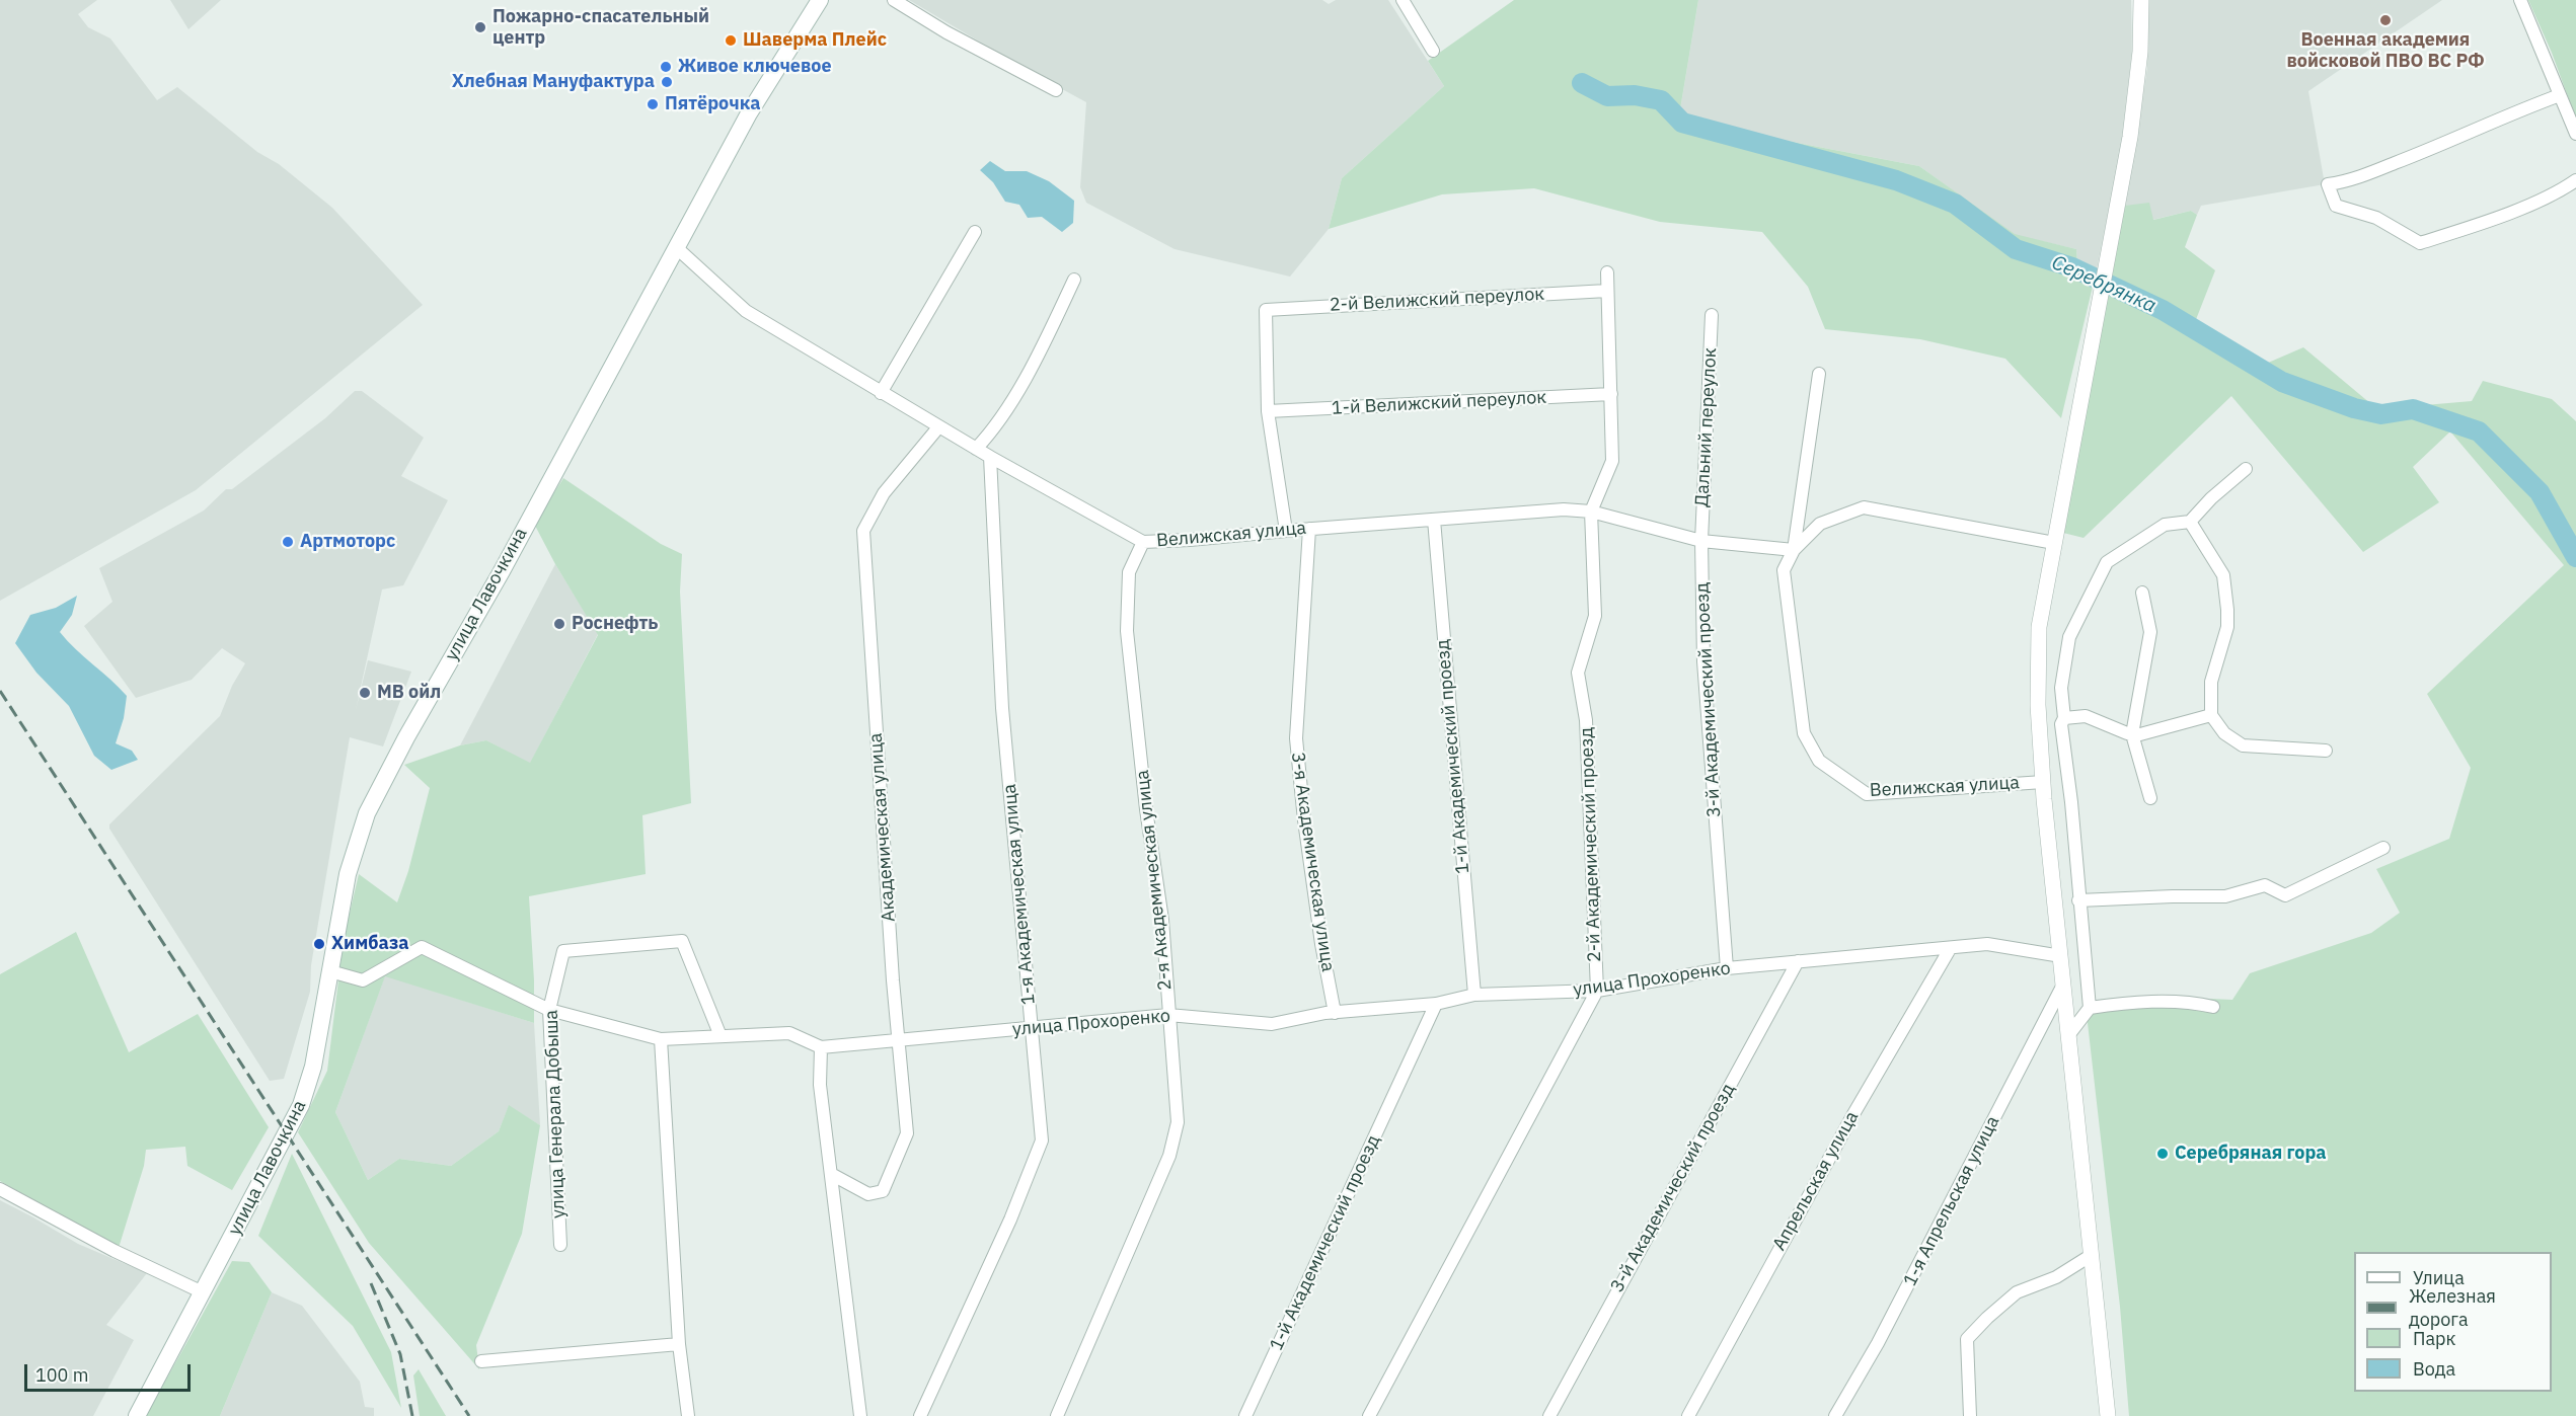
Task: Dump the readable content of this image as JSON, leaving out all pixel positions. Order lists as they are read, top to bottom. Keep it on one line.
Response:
{"streets":{"main road":["улица Лавочкина"],"street":["2-й Велижский переулок","1-й Велижский переулок","Дальний переулок","Велижская улица","3-й Академический проезд","1-й Академический проезд","Академическая улица","2-й Академический проезд","3-я Академическая улица","2-я Академическая улица","1-я Академическая улица","улица Прохоренко","улица Генерала Добыша","Апрельская улица","1-я Апрельская улица"]},"crossings":[["2-й Велижский переулок","1-й Велижский переулок"],["Дальний переулок","Велижская улица"],["Дальний переулок","3-й Академический проезд"],["Велижская улица","улица Лавочкина"],["Велижская улица","3-й Академический проезд"],["Велижская улица","1-й Академический проезд"],["Велижская улица","Академическая улица"],["Велижская улица","2-й Академический проезд"],["Велижская улица","3-я Академическая улица"],["Велижская улица","2-я Академическая улица"],["Велижская улица","1-я Академическая улица"],["улица Лавочкина","улица Прохоренко"],["3-й Академический проезд","улица Прохоренко"],["1-й Академический проезд","улица Прохоренко"],["Академическая улица","улица Прохоренко"],["2-й Академический проезд","улица Прохоренко"],["3-я Академическая улица","улица Прохоренко"],["2-я Академическая улица","улица Прохоренко"],["1-я Академическая улица","улица Прохоренко"],["улица Прохоренко","улица Генерала Добыша"],["улица Прохоренко","Апрельская улица"]],"water":["Серебрянка"],"places":["Военная академия войсковой ПВО ВС РФ","Пожарно-спасательный центр","Шаверма Плейс","Живое ключевое","Хлебная Мануфактура","Пятёрочка","Артмоторс","Роснефть","МВ ойл","Химбаза","Серебряная гора"],"legend":["Улица","Железная дорога","Парк","Вода"],"scale_bar":"100 m"}
